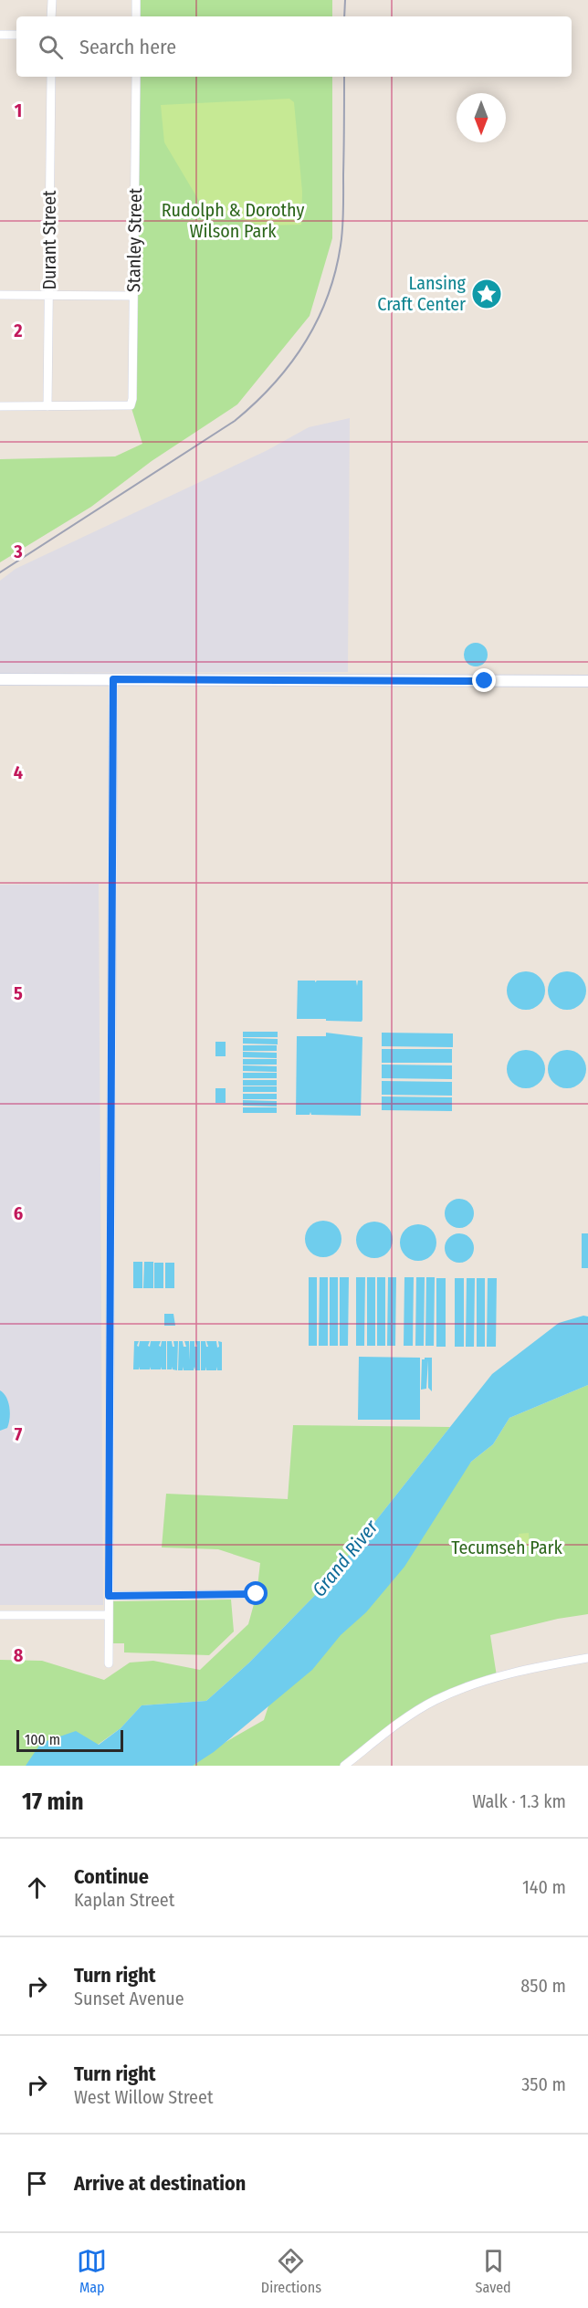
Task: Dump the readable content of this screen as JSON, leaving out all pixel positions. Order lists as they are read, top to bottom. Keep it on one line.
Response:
{"streets":{"street":["Durant Street","Stanley Street"]},"crossings":[["Durant Street","Stanley Street"]],"water":["Grand River"],"parks":["Rudolph & Dorothy Wilson Park","Tecumseh Park"],"places":{"place":["Lansing Craft Center"]},"scale_bar":"100 m","north":"bottom","page":{"search":"Search here","scale":"100 m","heading":["17 min","Walk · 1.3 km"],"list":[["Continue","Kaplan Street","140 m"],["Turn right","Sunset Avenue","850 m"],["Turn right","West Willow Street","350 m"],"Arrive at destination"],"nav":["Map","Directions","Saved"]},"grid":{"rows":["1","2","3","4","5","6","7","8"]}}
